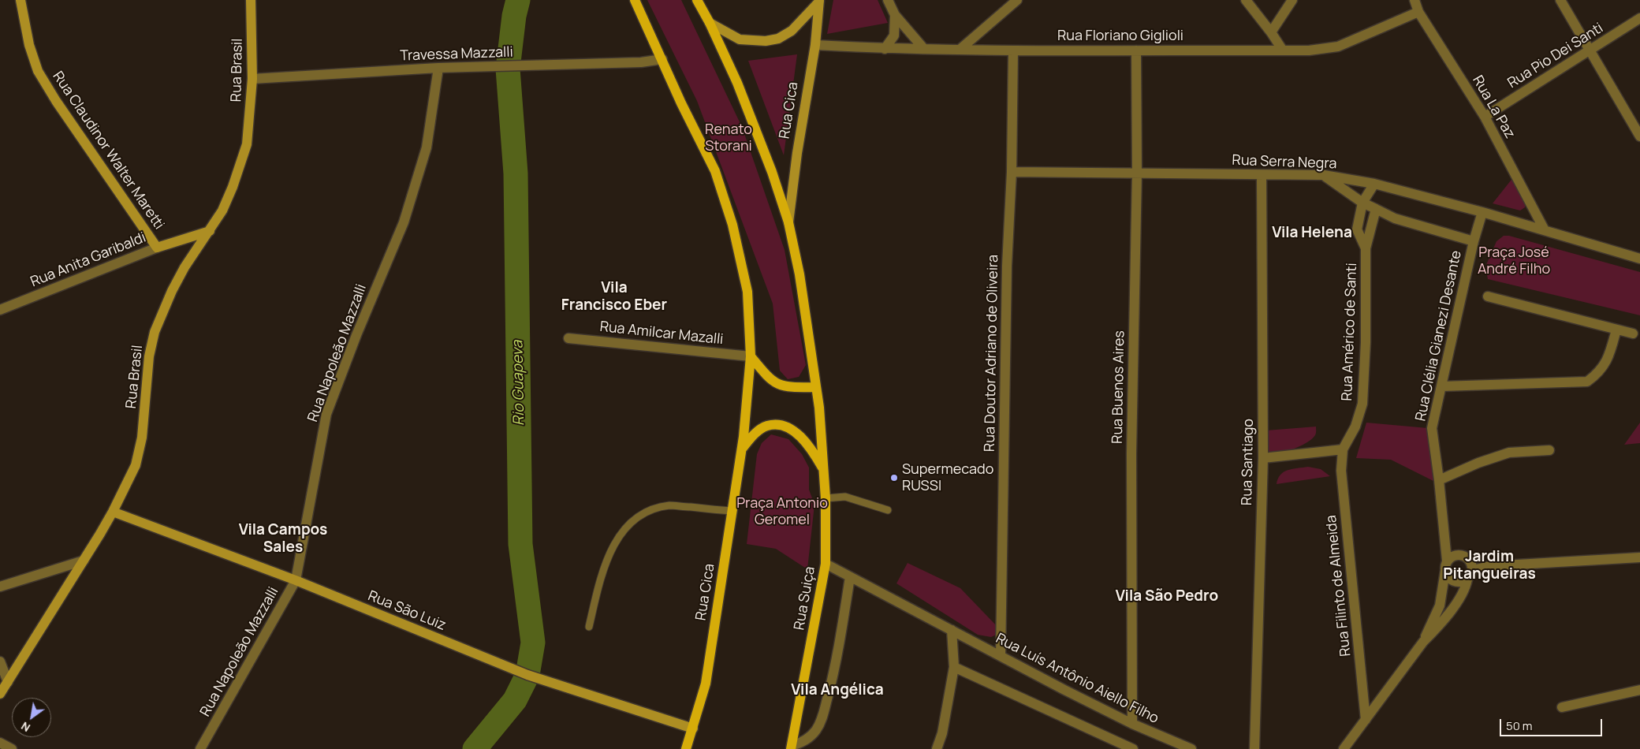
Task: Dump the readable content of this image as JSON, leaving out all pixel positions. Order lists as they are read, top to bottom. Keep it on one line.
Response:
{"streets":{"main road":["Rua Brasil","Rua Cica","Rua Claudinor Walter Maretti","Rua Anita Garibaldi","Rua Suiça","Rua São Luiz"],"street":["Rua Floriano Giglioli","Travessa Mazzalli","Rua Pio Dei Santi","Rua La Paz","Rua Serra Negra","Rua Américo de Santi","Rua Amilcar Mazalli","Rua Clélia Gianezi Desante","Rua Napoleão Mazzalli","Rua Doutor Adriano de Oliveira","Rua Buenos Aires","Rua Santiago","Rua Filinto de Almeida","Rua Luís Antônio Aiello Filho"]},"crossings":[["Rua Floriano Giglioli","Rua La Paz"],["Rua Floriano Giglioli","Rua Cica"],["Rua Floriano Giglioli","Rua Doutor Adriano de Oliveira"],["Rua Floriano Giglioli","Rua Buenos Aires"],["Travessa Mazzalli","Rua Brasil"],["Travessa Mazzalli","Rua Cica"],["Travessa Mazzalli","Rua Napoleão Mazzalli"],["Rua Pio Dei Santi","Rua La Paz"],["Rua Brasil","Rua Anita Garibaldi"],["Rua Brasil","Rua São Luiz"],["Rua La Paz","Rua Serra Negra"],["Rua Cica","Rua Amilcar Mazalli"],["Rua Cica","Rua Suiça"],["Rua Cica","Rua São Luiz"],["Rua Claudinor Walter Maretti","Rua Anita Garibaldi"],["Rua Serra Negra","Rua Clélia Gianezi Desante"],["Rua Serra Negra","Rua Doutor Adriano de Oliveira"],["Rua Serra Negra","Rua Buenos Aires"],["Rua Serra Negra","Rua Santiago"],["Rua Américo de Santi","Rua Filinto de Almeida"],["Rua Napoleão Mazzalli","Rua São Luiz"],["Rua Doutor Adriano de Oliveira","Rua Luís Antônio Aiello Filho"],["Rua Buenos Aires","Rua Luís Antônio Aiello Filho"],["Rua Suiça","Rua Luís Antônio Aiello Filho"]],"districts":["Vila Helena","Vila Francisco Eber","Vila Campos Sales","Jardim Pitangueiras","Vila São Pedro","Vila Angélica"],"water":["Rio Guapeva"],"parks":["Renato Storani","Praça José André Filho","Praça Antonio Geromel"],"places":["Supermecado RUSSI"],"scale_bar":"50 m","north":"bottom left"}
